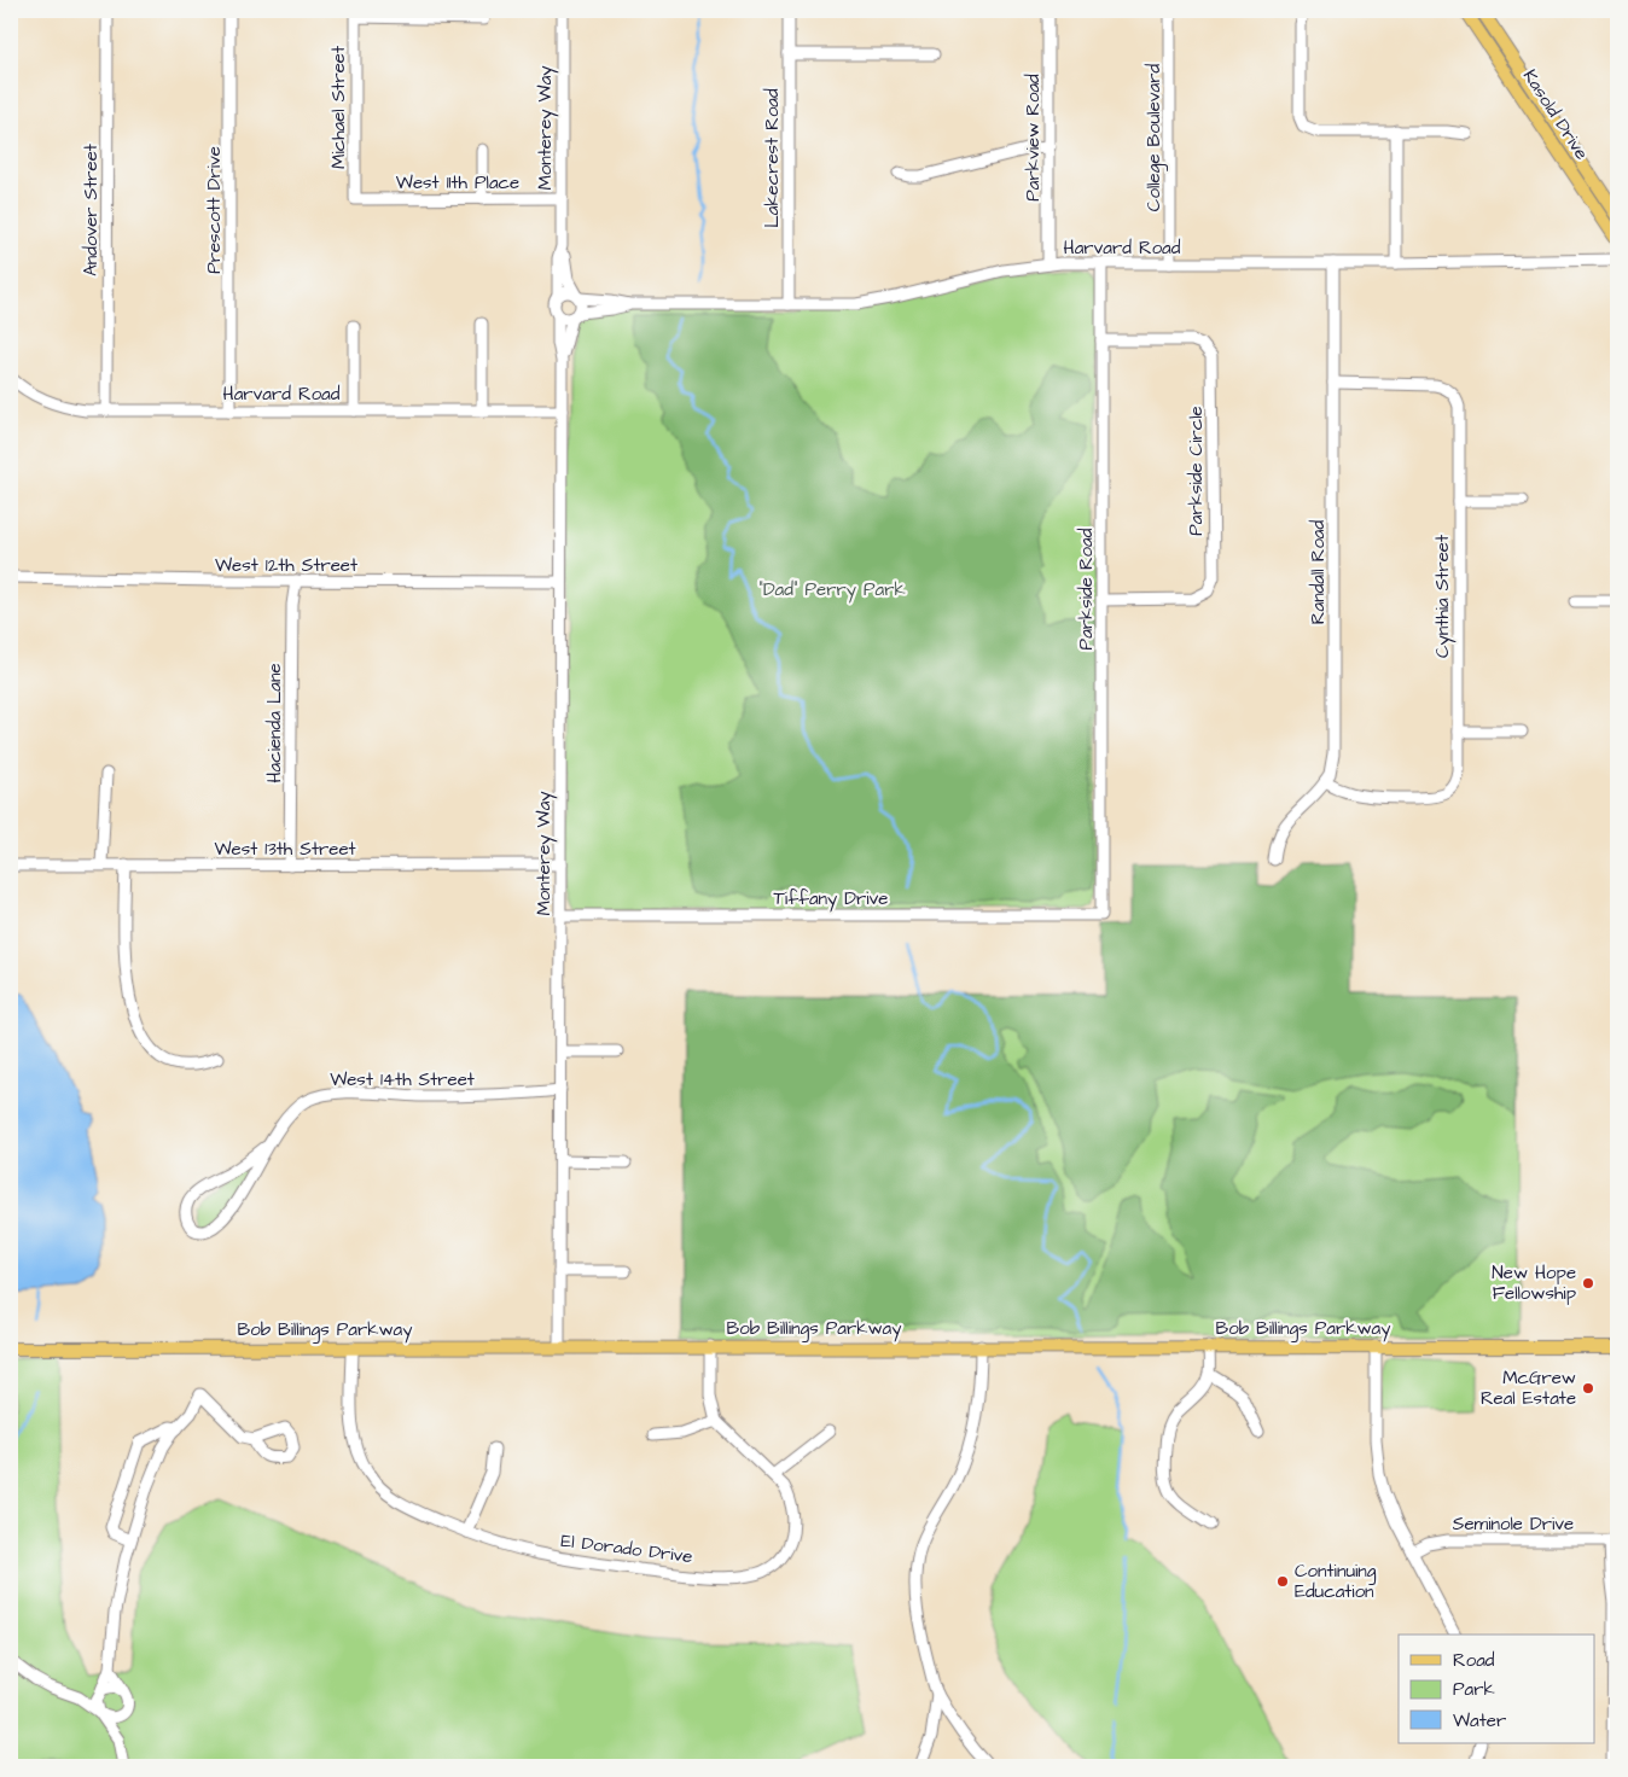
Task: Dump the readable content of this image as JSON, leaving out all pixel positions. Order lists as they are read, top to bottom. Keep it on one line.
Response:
{"streets":{"main road":["Kasold Drive","Bob Billings Parkway"],"street":["Michael Street","Monterey Way","Parkview Road","College Boulevard","Lakecrest Road","West 11th Place","Andover Street","Prescott Drive","Harvard Road","Parkside Circle","West 12th Street","Randall Road","Parkside Road","Cynthia Street","Hacienda Lane","West 13th Street","Tiffany Drive","West 14th Street","Seminole Drive","El Dorado Drive"]},"crossings":[["Michael Street","West 11th Place"],["Monterey Way","West 11th Place"],["Monterey Way","Harvard Road"],["Monterey Way","West 12th Street"],["Monterey Way","West 13th Street"],["Monterey Way","Tiffany Drive"],["Monterey Way","West 14th Street"],["Monterey Way","Bob Billings Parkway"],["Parkview Road","Harvard Road"],["College Boulevard","Harvard Road"],["Lakecrest Road","Harvard Road"],["Andover Street","Harvard Road"],["Prescott Drive","Harvard Road"],["Harvard Road","Randall Road"],["Harvard Road","Parkside Road"],["Parkside Circle","Parkside Road"],["West 12th Street","Hacienda Lane"],["Randall Road","Cynthia Street"],["Parkside Road","Tiffany Drive"],["Hacienda Lane","West 13th Street"],["Bob Billings Parkway","El Dorado Drive"]],"parks":["\"Dad\" Perry Park"],"places":["New Hope Fellowship","McGrew Real Estate","Continuing Education"],"legend":["Road","Park","Water"]}
